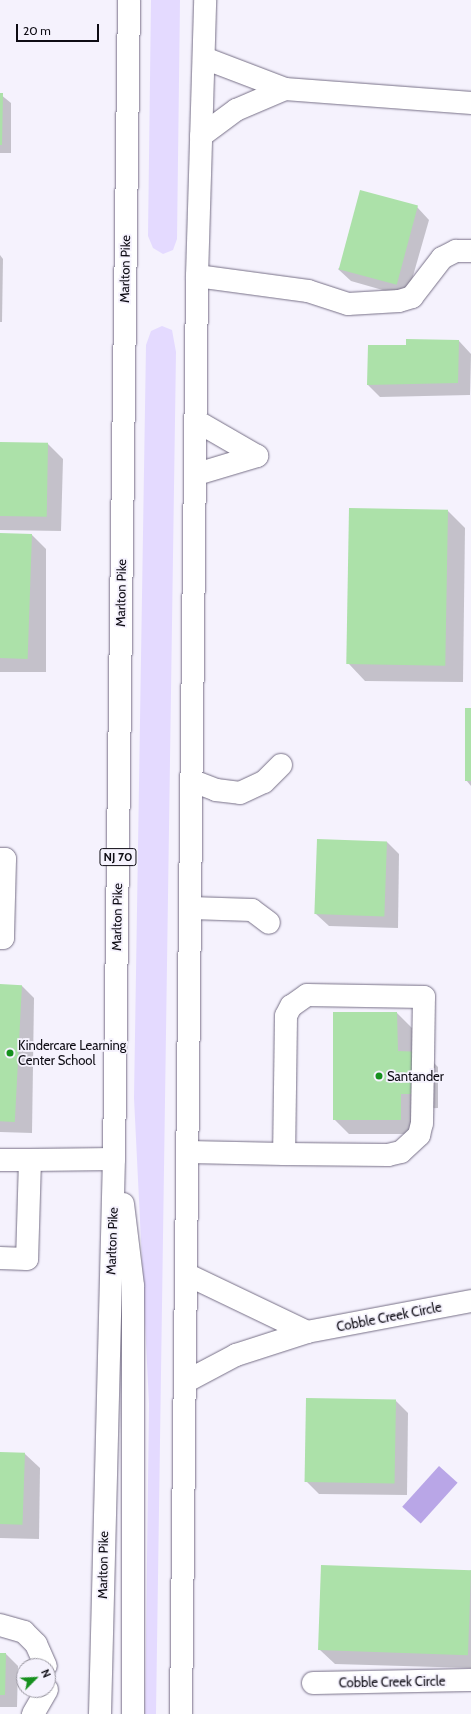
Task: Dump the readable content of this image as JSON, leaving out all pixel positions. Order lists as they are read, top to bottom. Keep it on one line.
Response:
{"streets":{"main road":["Marlton Pike","NJ 70","Cobble Creek Circle"]},"places":["Kindercare Learning Center School","Santander"],"scale_bar":"20 m","north":"top right"}
